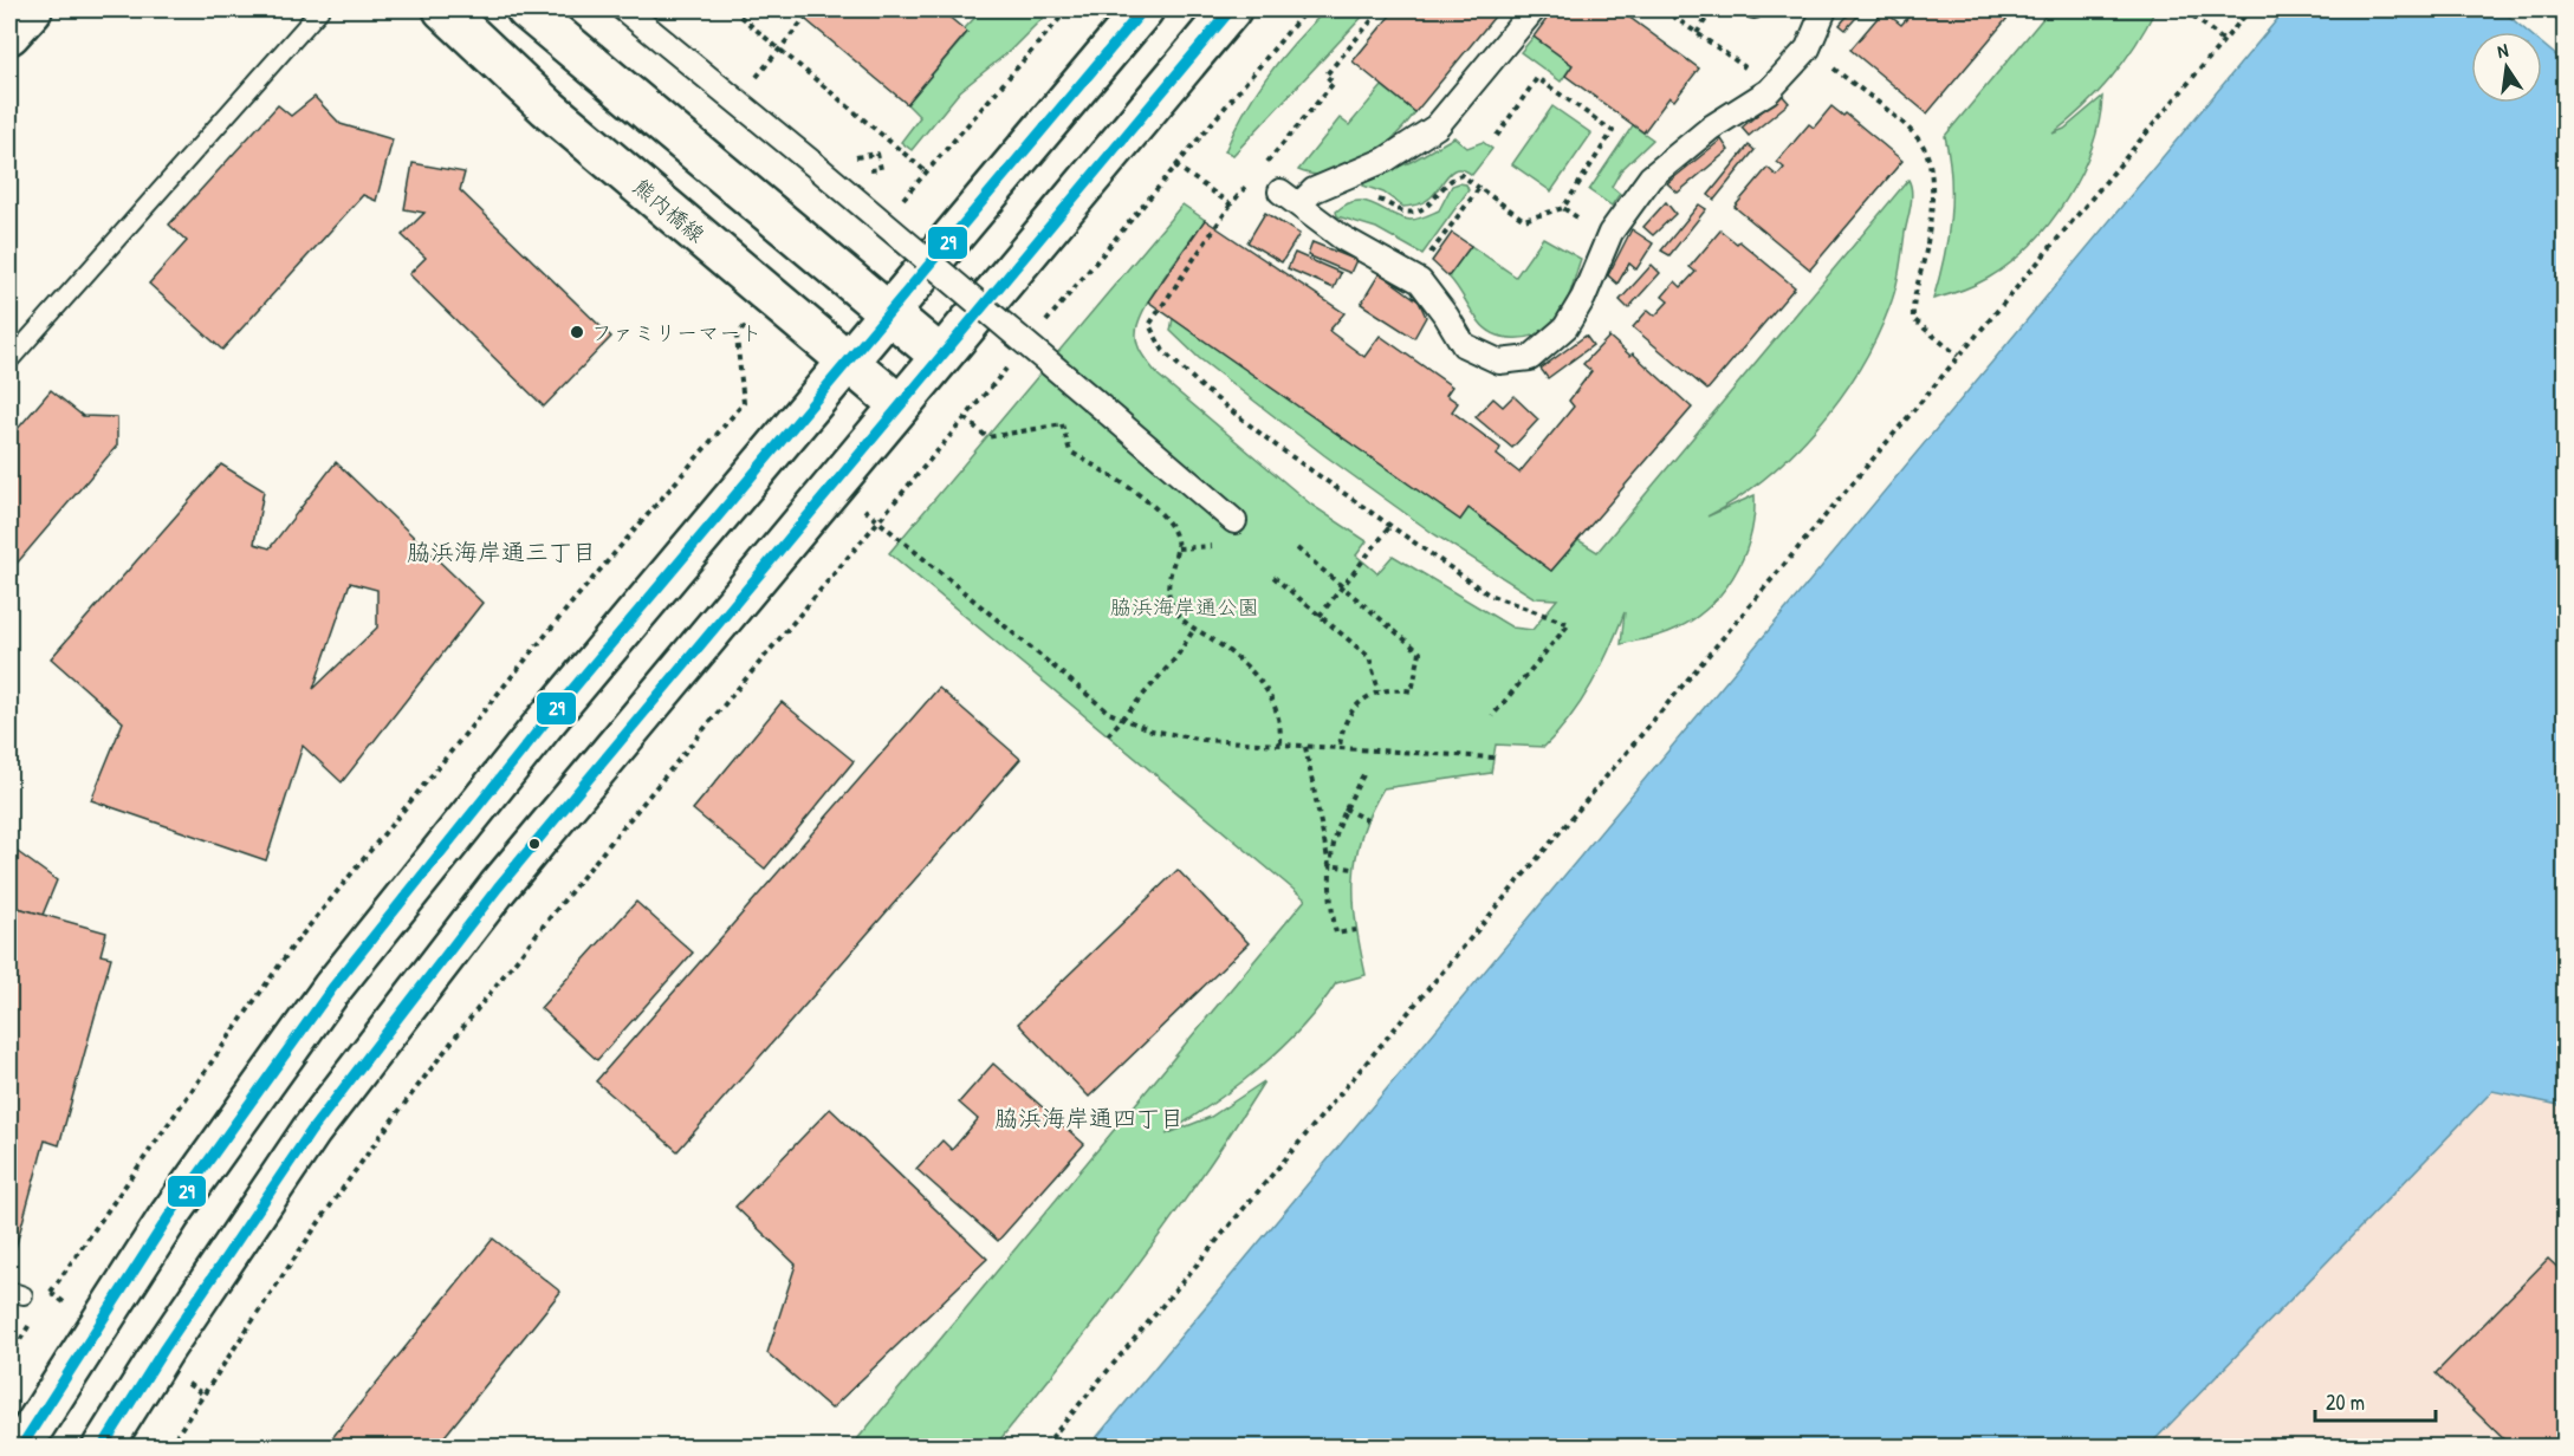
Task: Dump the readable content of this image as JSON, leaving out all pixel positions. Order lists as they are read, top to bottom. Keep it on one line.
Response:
{"streets":{"street":["熊内橋線"]},"districts":["脇浜海岸通三丁目","脇浜海岸通四丁目"],"parks":["脇浜海岸通公園"],"places":["ファミリーマート"],"lines":["transit line 29"],"scale_bar":"20 m","north":"top"}
